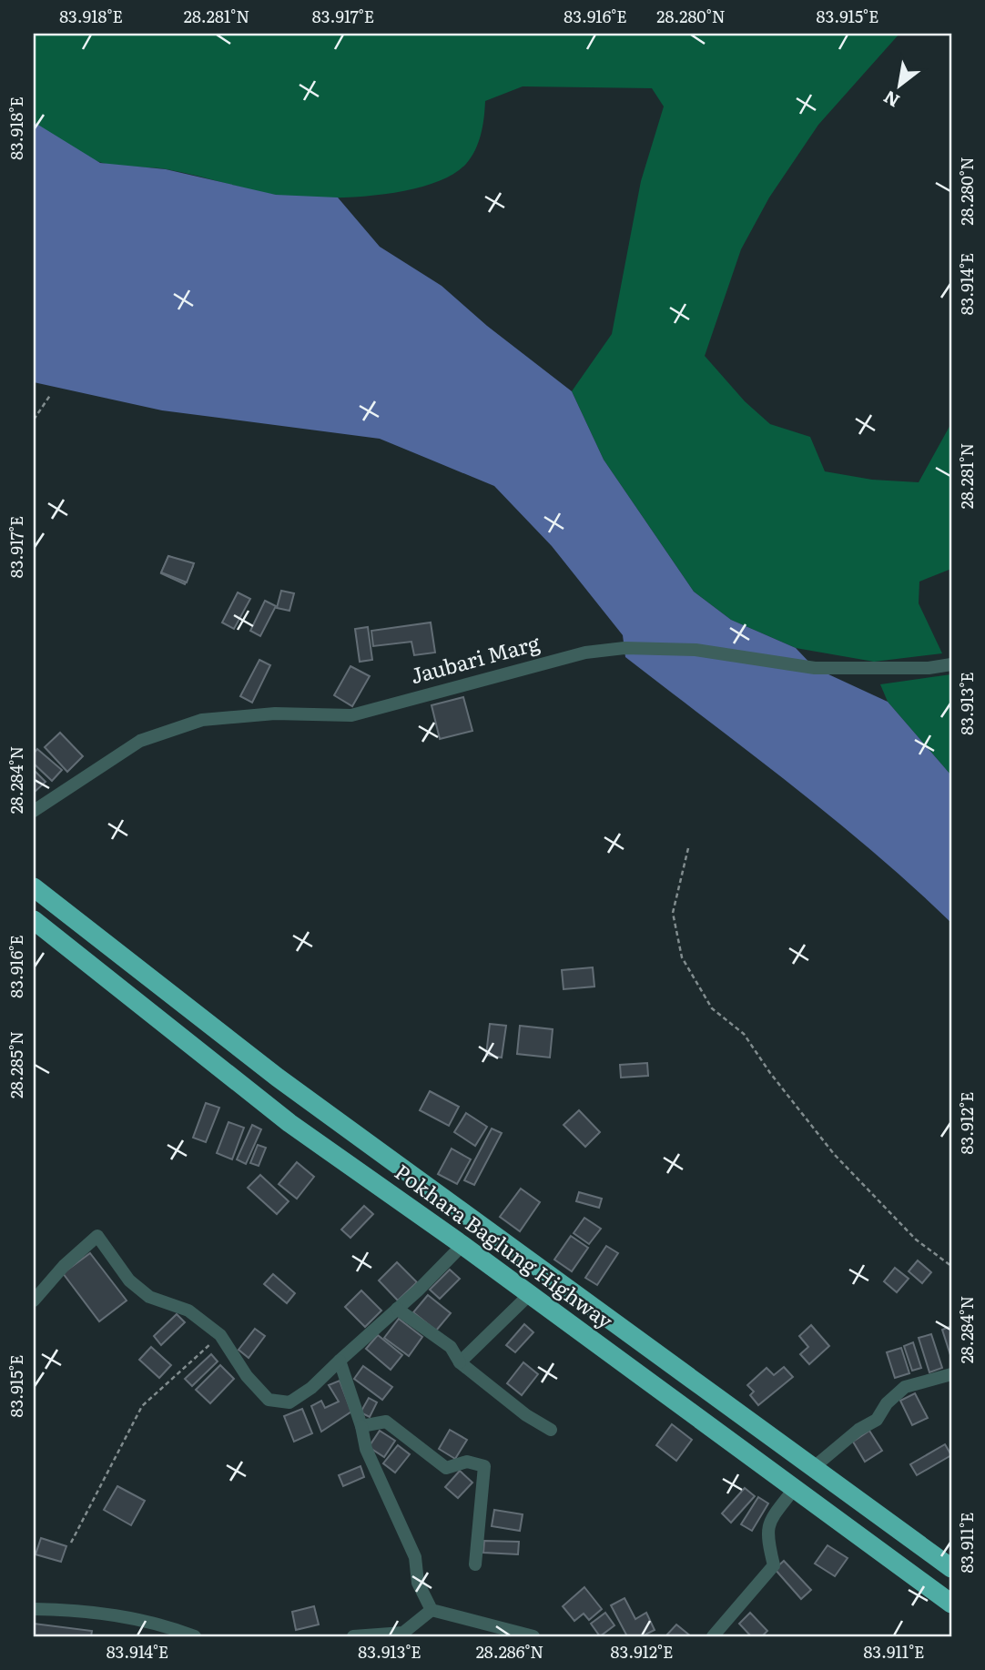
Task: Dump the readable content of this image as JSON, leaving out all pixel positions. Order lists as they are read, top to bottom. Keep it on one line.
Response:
{"streets":{"highway":["Pokhara Baglung Highway"],"street":["Jaubari Marg"]},"north":"bottom left","coordinates":["83.918°E","28.281°N","83.917°E","83.916°E","28.280°N","83.915°E","83.914°E","83.913°E","28.284°N","28.285°N","83.912°E","83.911°E","28.286°N"]}
